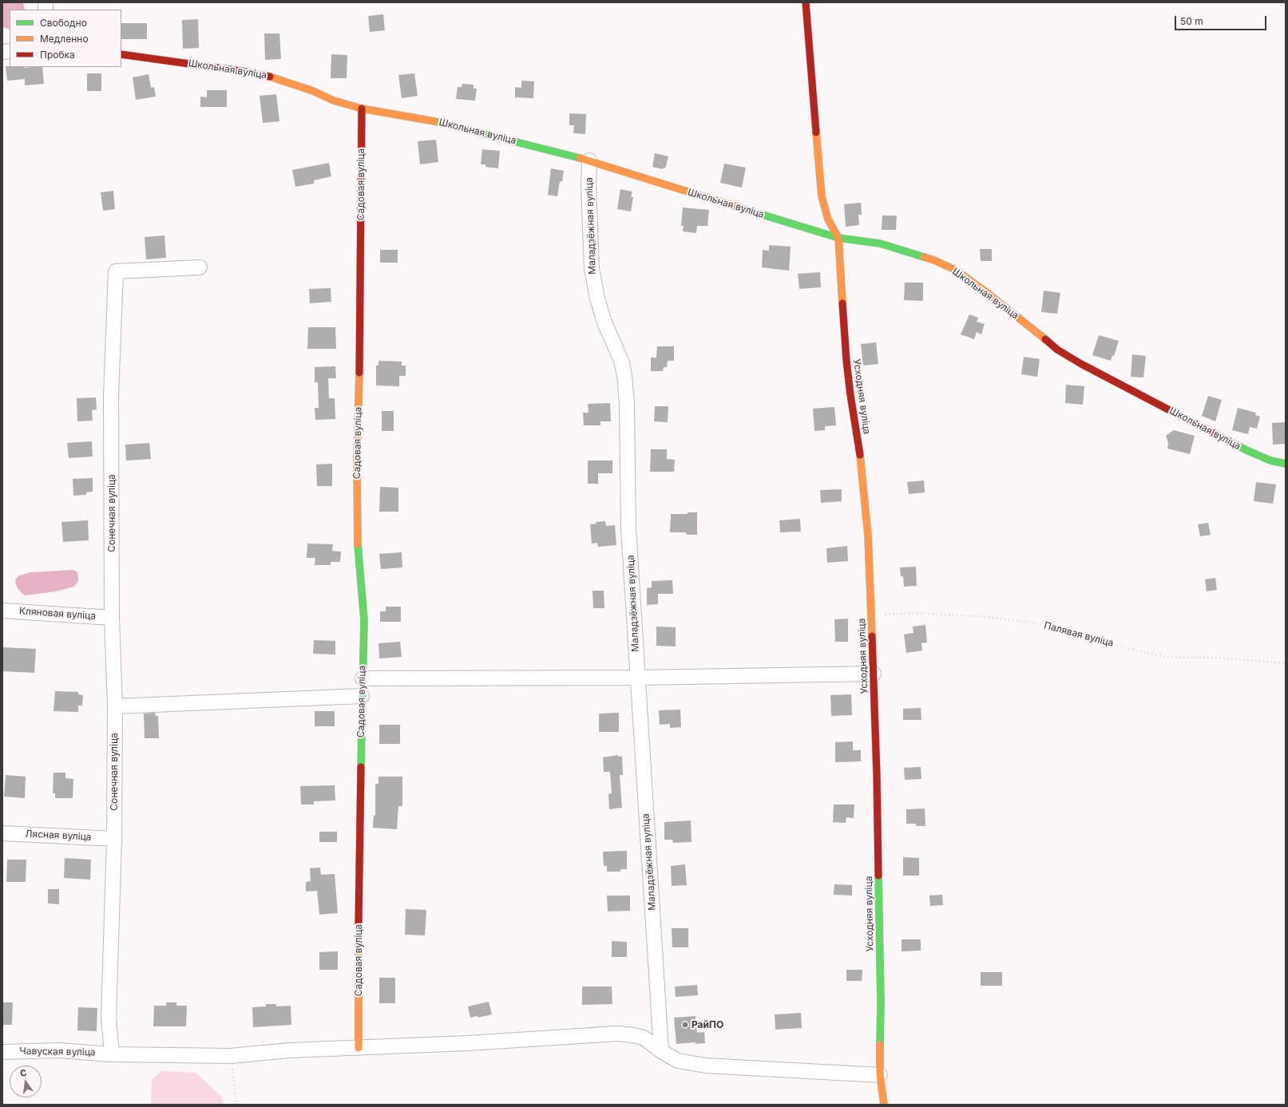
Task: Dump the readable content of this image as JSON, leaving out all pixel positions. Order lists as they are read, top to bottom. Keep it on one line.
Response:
{"streets":{"street":["Школьная вуліца","Садовая вуліца","Маладзёжная вуліца","Усходняя вуліца","Сонечная вуліца","Кляновая вуліца","Лясная вуліца","Чавуская вуліца"],"path":["Палявая вуліца"]},"crossings":[["Школьная вуліца","Садовая вуліца"],["Школьная вуліца","Маладзёжная вуліца"],["Школьная вуліца","Усходняя вуліца"],["Усходняя вуліца","Палявая вуліца"],["Сонечная вуліца","Кляновая вуліца"],["Сонечная вуліца","Лясная вуліца"],["Сонечная вуліца","Чавуская вуліца"]],"places":["РайПО"],"legend":["Свободно","Медленно","Пробка"],"scale_bar":"50 m","north":"top"}
